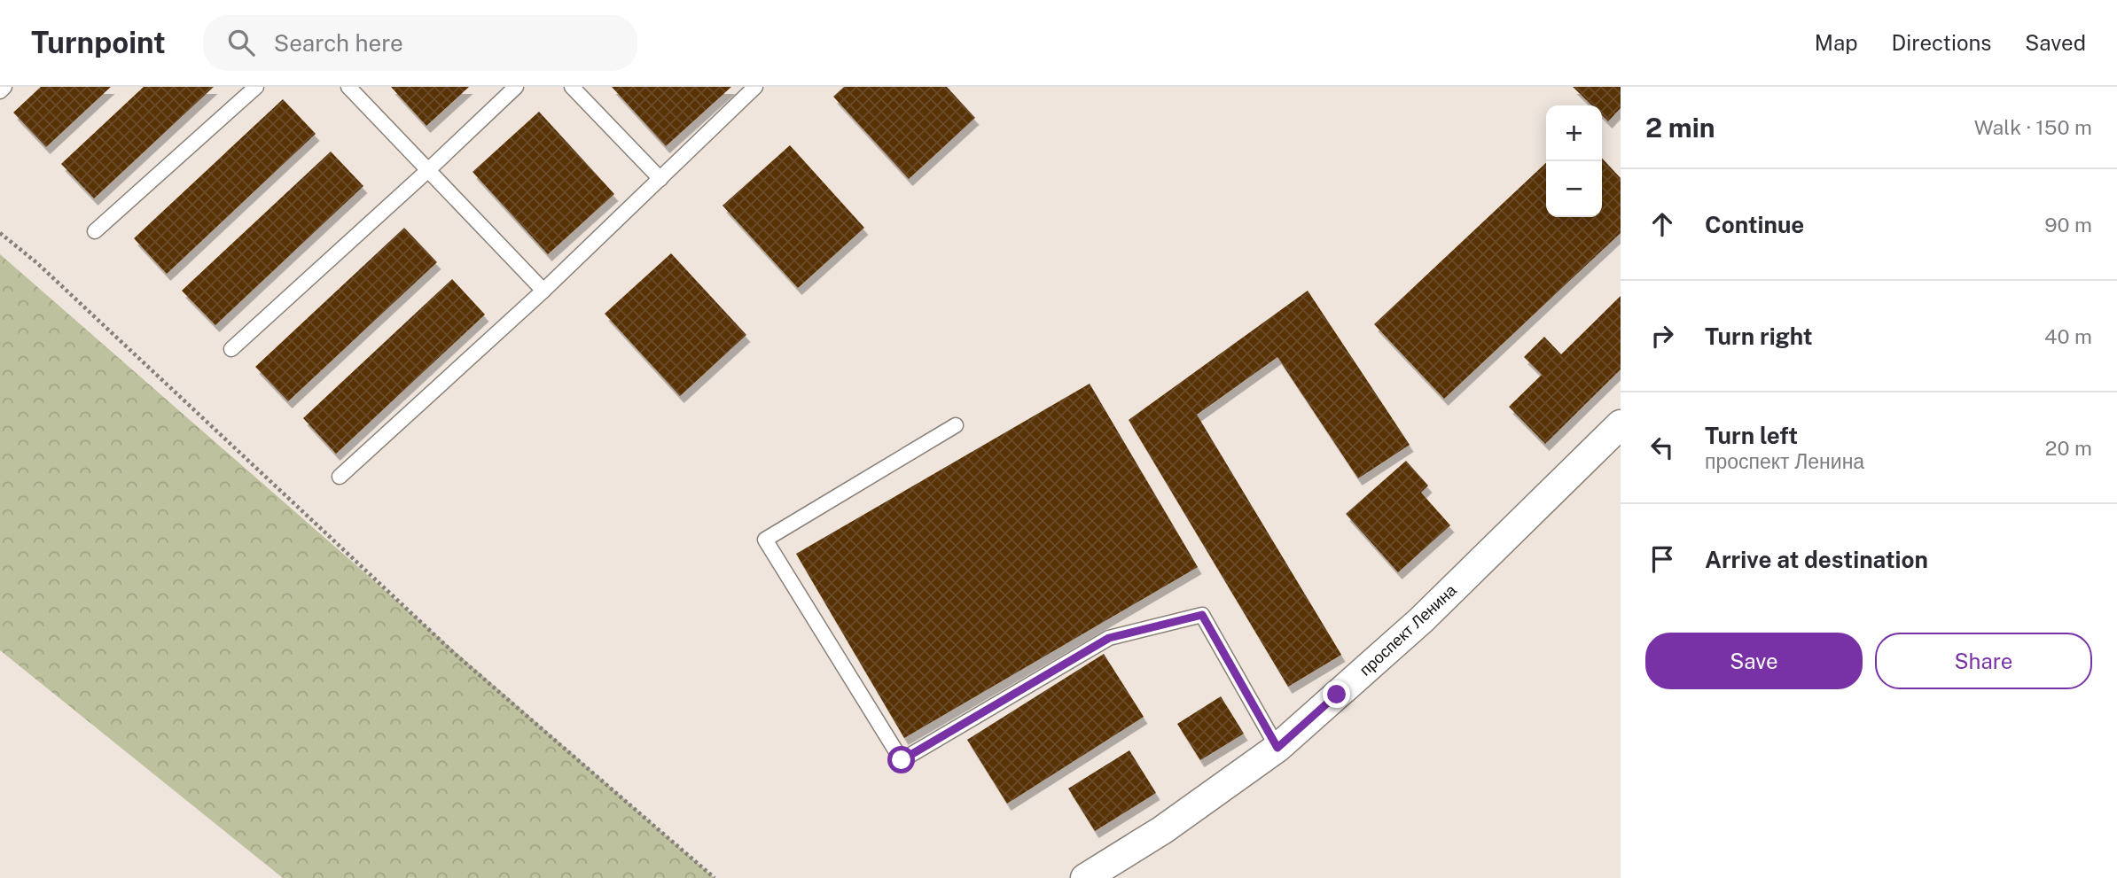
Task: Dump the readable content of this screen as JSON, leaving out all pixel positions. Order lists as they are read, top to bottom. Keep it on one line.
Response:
{"streets":{"street":["проспект Ленина"]},"page":{"header":"Turnpoint","search":"Search here","nav":["Map","Directions","Saved"],"heading":["2 min","Walk · 150 m"],"map_buttons":["+","−"],"list":[["Continue","90 m"],["Turn right","40 m"],["Turn left","проспект Ленина","20 m"],"Arrive at destination"],"buttons":["Save","Share"]}}
